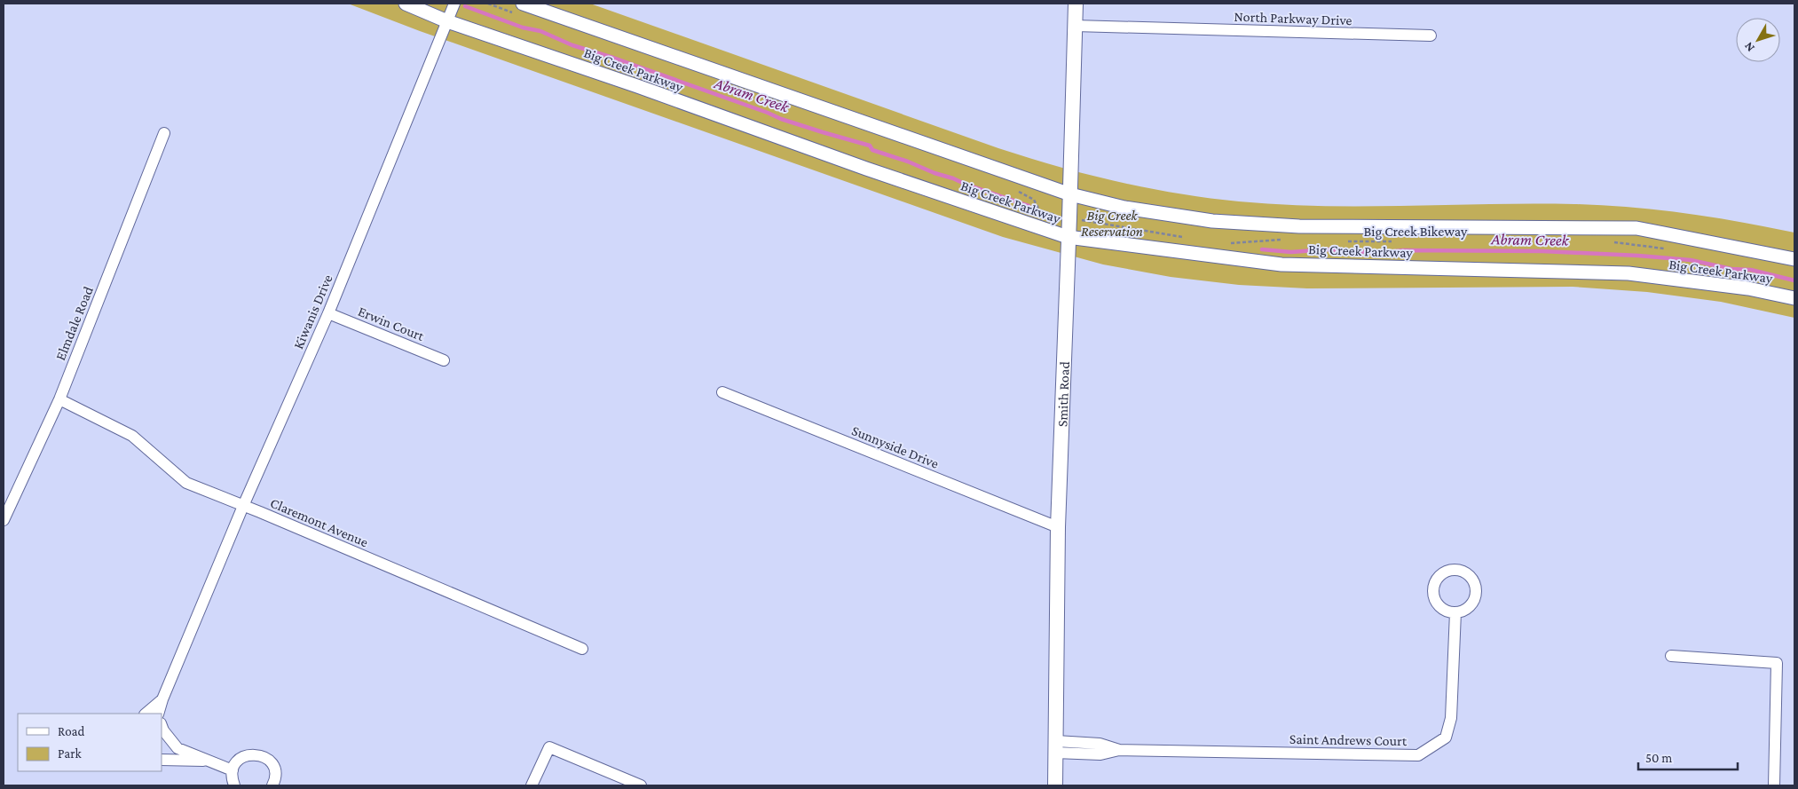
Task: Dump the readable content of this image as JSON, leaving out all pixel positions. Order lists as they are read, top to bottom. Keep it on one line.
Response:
{"streets":{"main road":["Smith Road"],"street":["North Parkway Drive","Big Creek Parkway","Kiwanis Drive","Elmdale Road","Erwin Court","Sunnyside Drive","Claremont Avenue","Saint Andrews Court"],"path":["Big Creek Bikeway"]},"crossings":[["North Parkway Drive","Smith Road"],["Big Creek Parkway","Kiwanis Drive"],["Big Creek Parkway","Smith Road"],["Kiwanis Drive","Erwin Court"],["Kiwanis Drive","Claremont Avenue"],["Elmdale Road","Claremont Avenue"],["Smith Road","Sunnyside Drive"],["Smith Road","Saint Andrews Court"]],"water":["Abram Creek"],"parks":["Big Creek Reservation"],"legend":["Road","Park"],"scale_bar":"50 m","north":"bottom left"}
